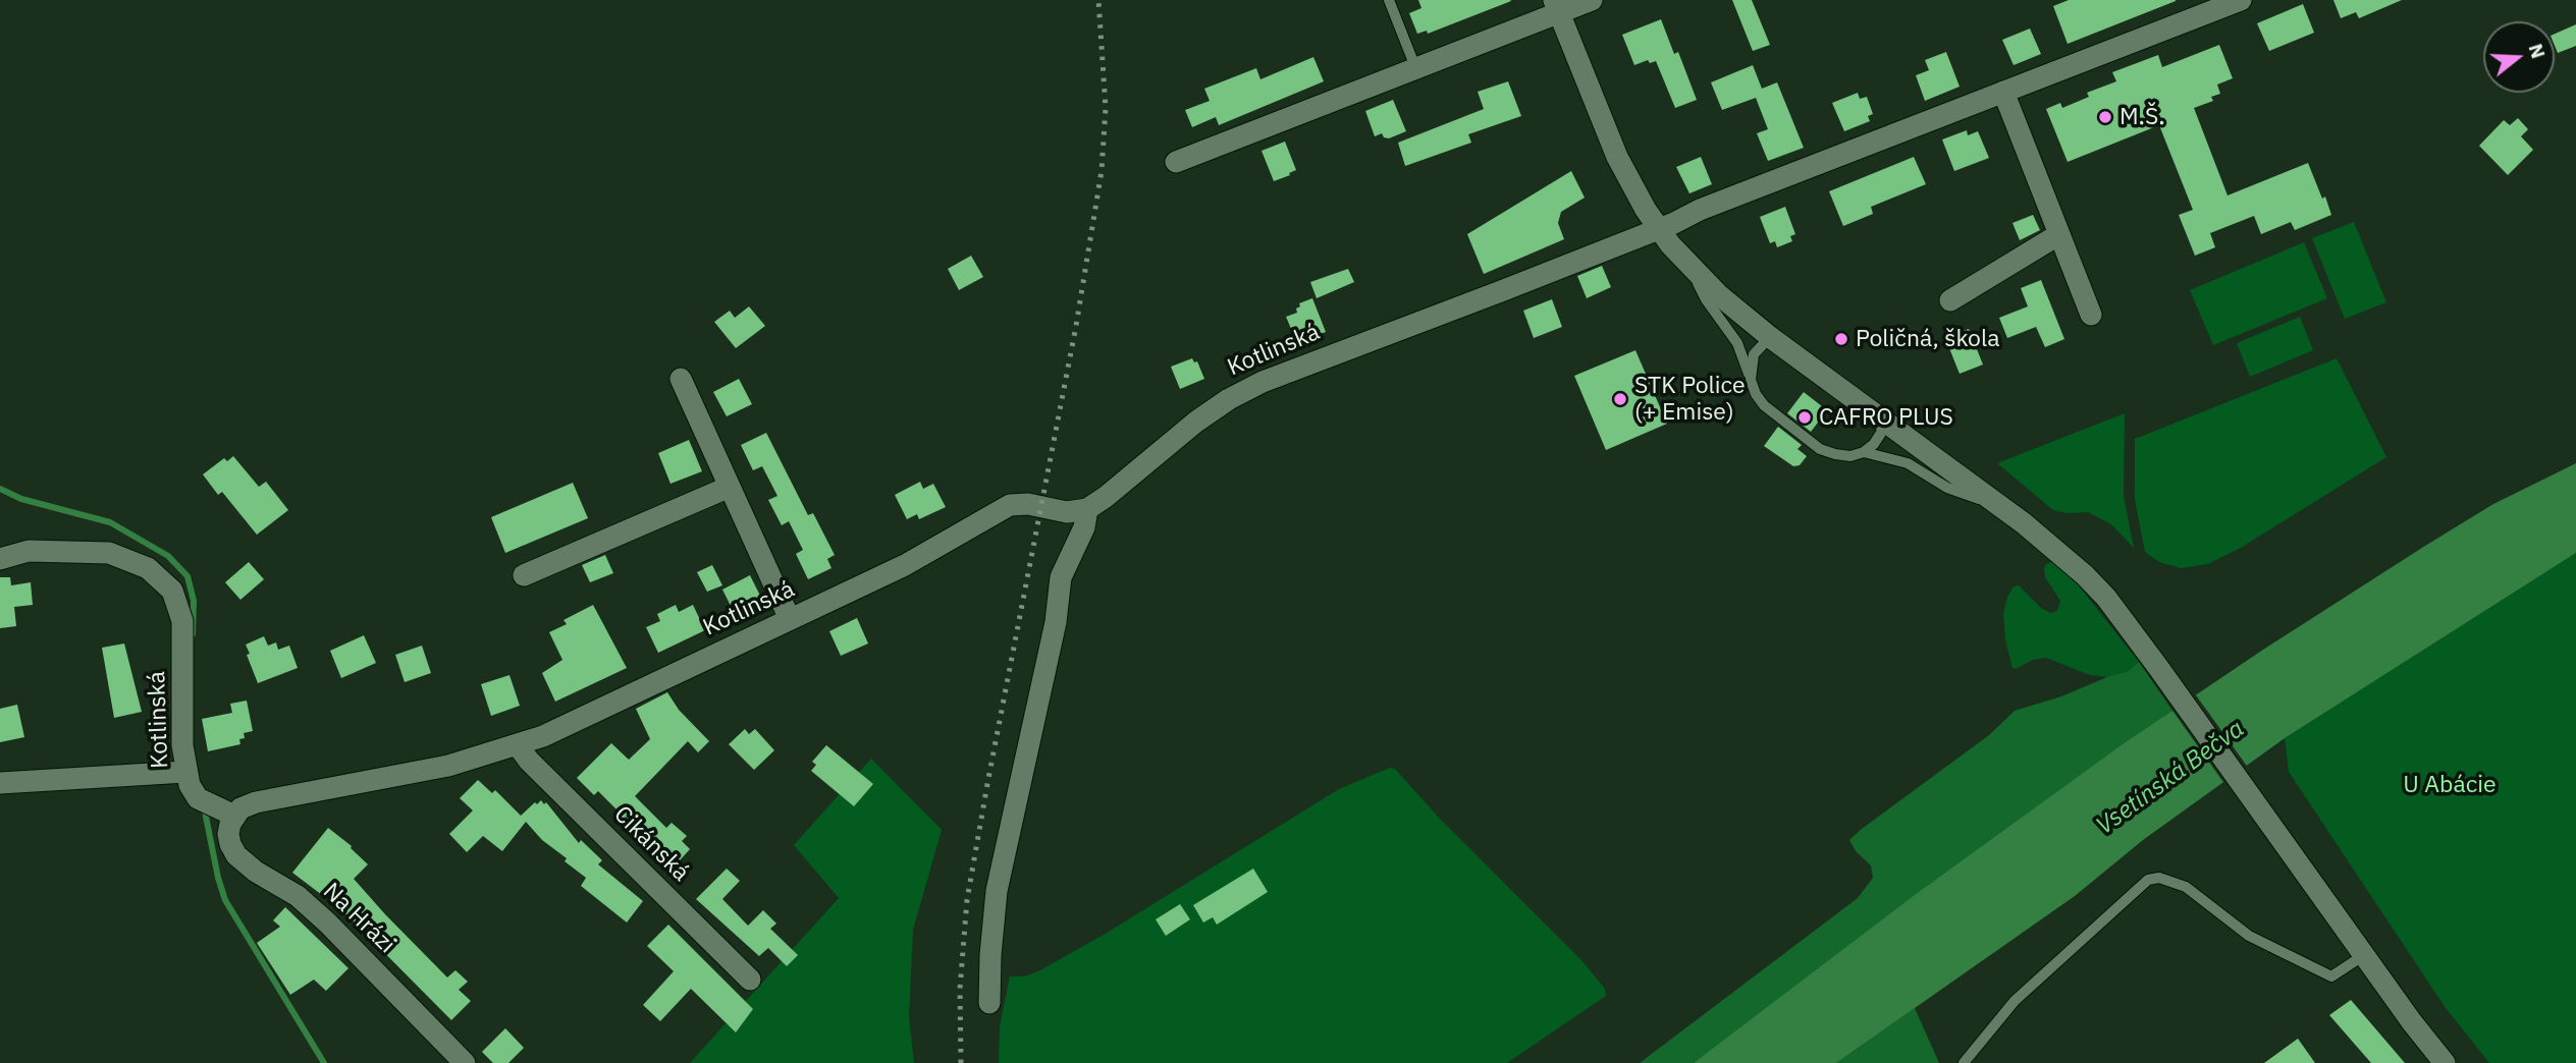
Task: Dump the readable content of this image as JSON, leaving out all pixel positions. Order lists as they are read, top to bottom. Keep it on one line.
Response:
{"streets":{"street":["Kotlinská","Cikánská","Na Hrázi"]},"crossings":[["Kotlinská","Cikánská"],["Kotlinská","Na Hrázi"]],"water":["Vsetínská Bečva"],"parks":["U Abácie"],"places":["M.Š.","Poličná, škola","STK Police (+ Emise)","CAFRO PLUS"],"north":"right"}
